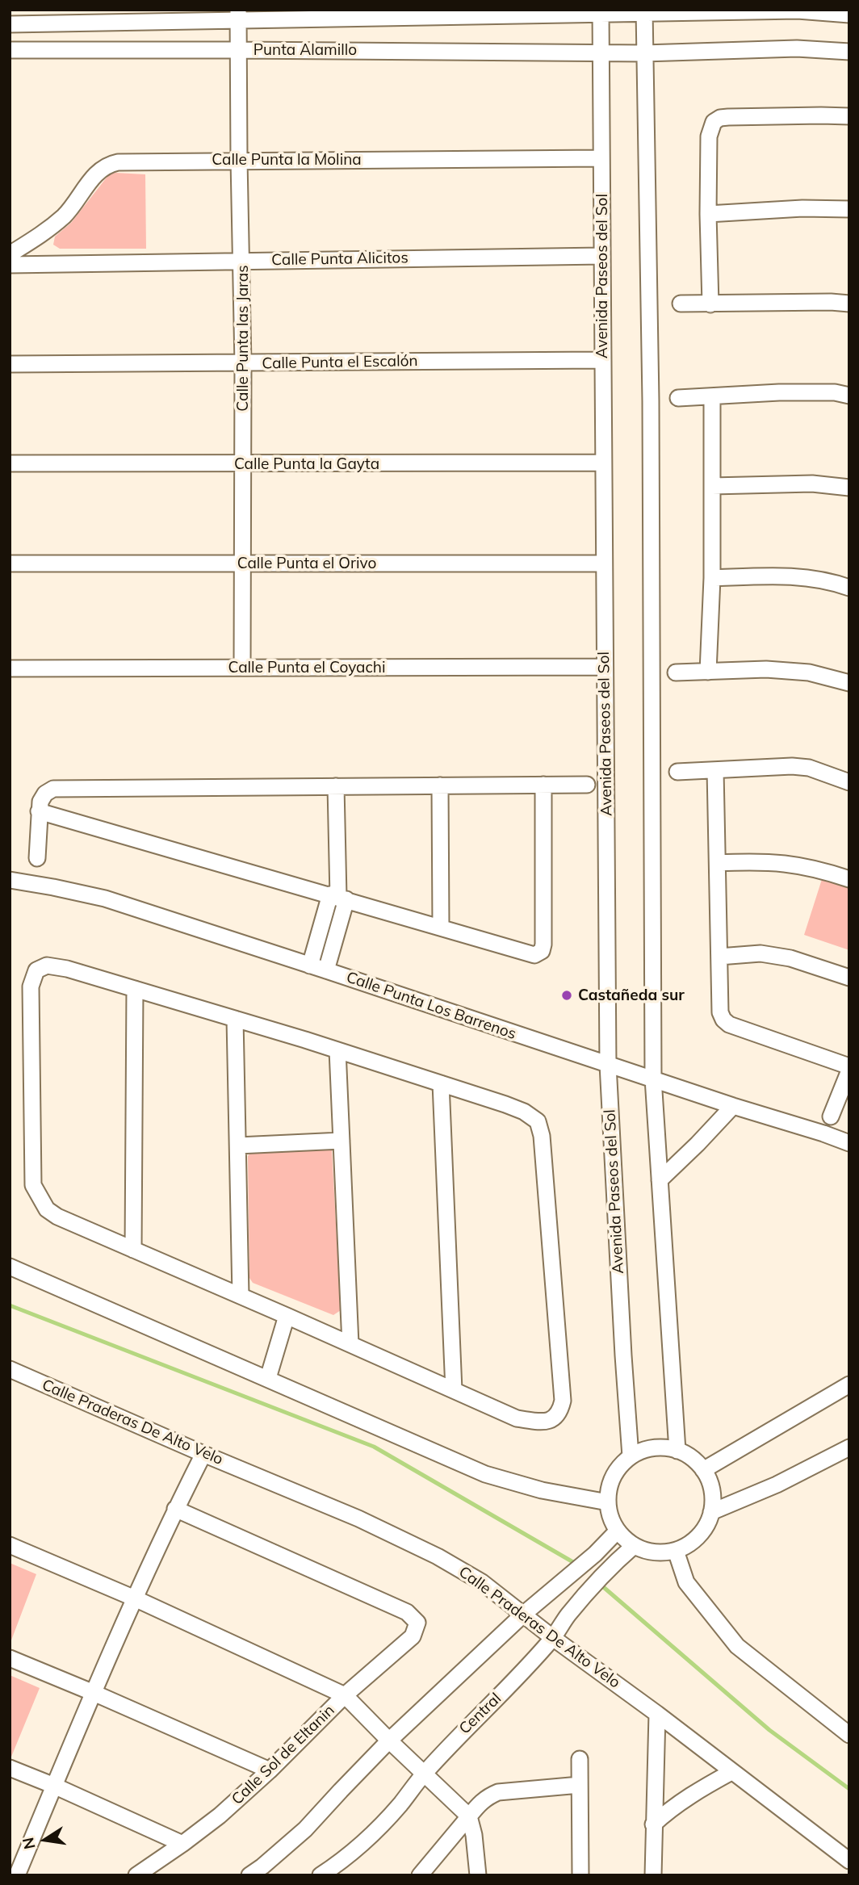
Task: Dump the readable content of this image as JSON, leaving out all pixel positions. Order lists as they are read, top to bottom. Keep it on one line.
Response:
{"streets":{"street":["Punta Alamillo","Calle Punta la Molina","Calle Punta Alicitos","Avenida Paseos del Sol","Calle Punta las Jaras","Calle Punta el Escalón","Calle Punta la Gayta","Calle Punta el Orivo","Calle Punta el Coyachi","Calle Punta Los Barrenos","Calle Praderas De Alto Velo","Central","Calle Sol de Eltanin"]},"crossings":[["Punta Alamillo","Avenida Paseos del Sol"],["Punta Alamillo","Calle Punta las Jaras"],["Calle Punta la Molina","Avenida Paseos del Sol"],["Calle Punta la Molina","Calle Punta las Jaras"],["Calle Punta Alicitos","Avenida Paseos del Sol"],["Calle Punta Alicitos","Calle Punta las Jaras"],["Avenida Paseos del Sol","Calle Punta el Escalón"],["Avenida Paseos del Sol","Calle Punta la Gayta"],["Avenida Paseos del Sol","Calle Punta el Orivo"],["Avenida Paseos del Sol","Calle Punta el Coyachi"],["Avenida Paseos del Sol","Calle Punta Los Barrenos"],["Avenida Paseos del Sol","Central"],["Calle Punta las Jaras","Calle Punta el Escalón"],["Calle Punta las Jaras","Calle Punta la Gayta"],["Calle Punta las Jaras","Calle Punta el Orivo"],["Calle Punta las Jaras","Calle Punta el Coyachi"],["Calle Praderas De Alto Velo","Central"]],"places":["Castañeda sur"],"north":"left"}
